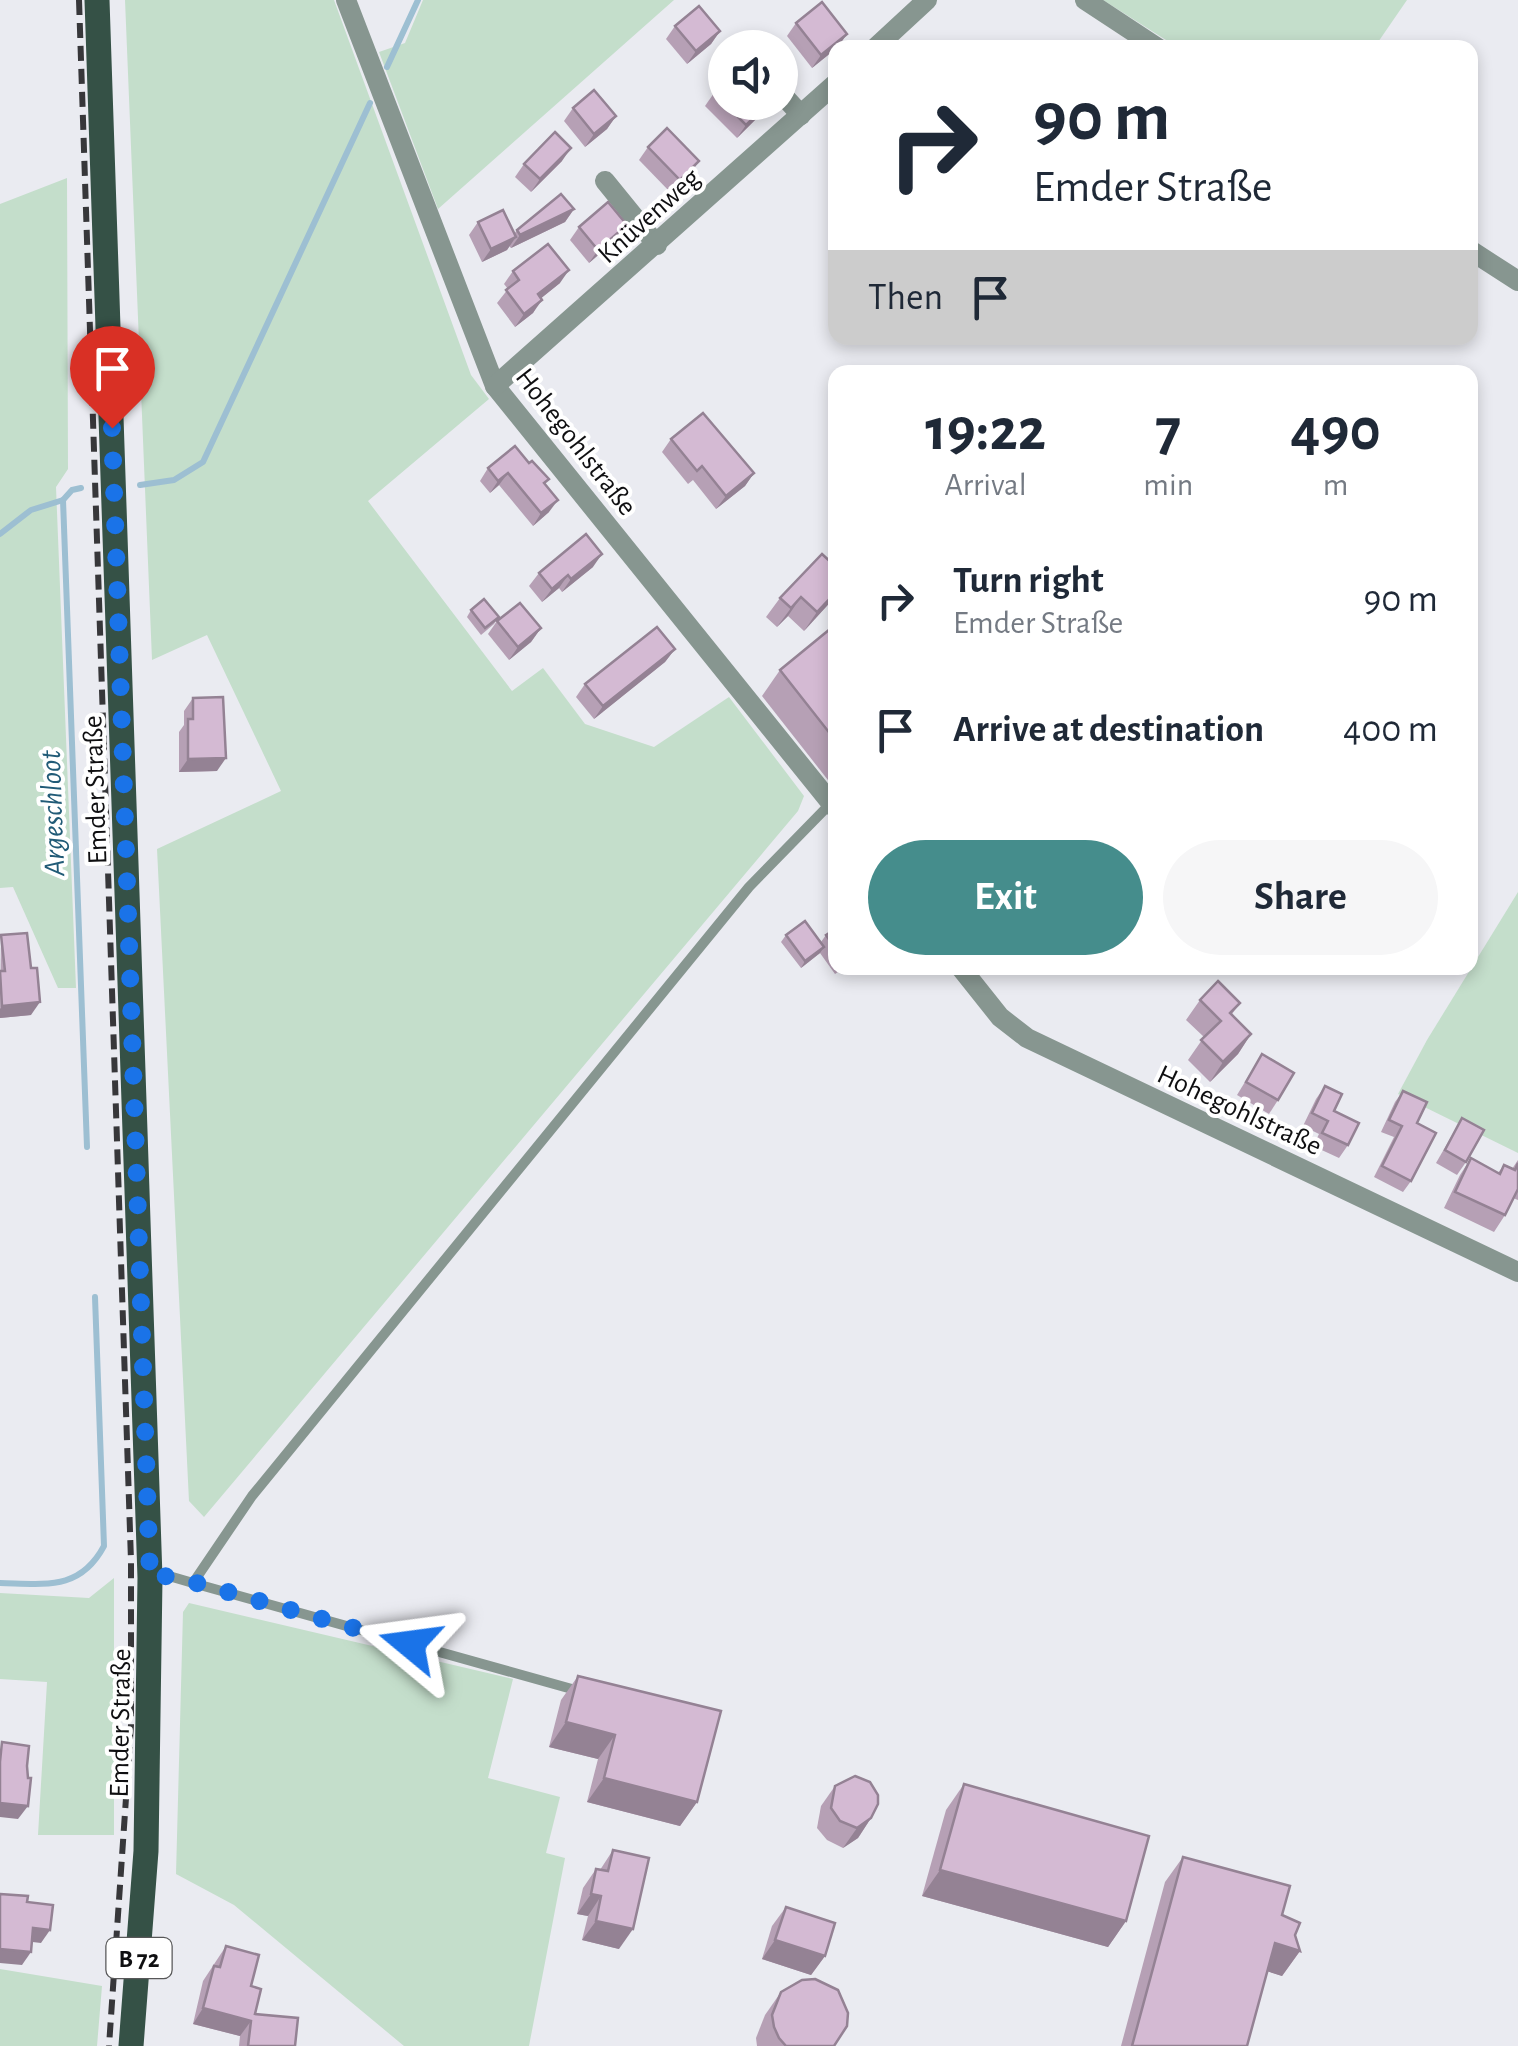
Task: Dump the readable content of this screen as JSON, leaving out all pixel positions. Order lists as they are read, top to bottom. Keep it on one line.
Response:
{"streets":{"main road":["Emder Straße","B 72"],"street":["Knüvenweg","Hohegohlstraße"]},"crossings":[["Knüvenweg","Hohegohlstraße"]],"water":["Argeschloot"],"page":{"turn":["90 m","Emder Straße"],"then":"Then","eta":["19:22","Arrival","7","min","490","m"],"list":[{"name":"Turn right","note":"Emder Straße","value":"90 m"},{"name":"Arrive at destination","value":"400 m"}],"buttons":["Exit","Share"]}}
